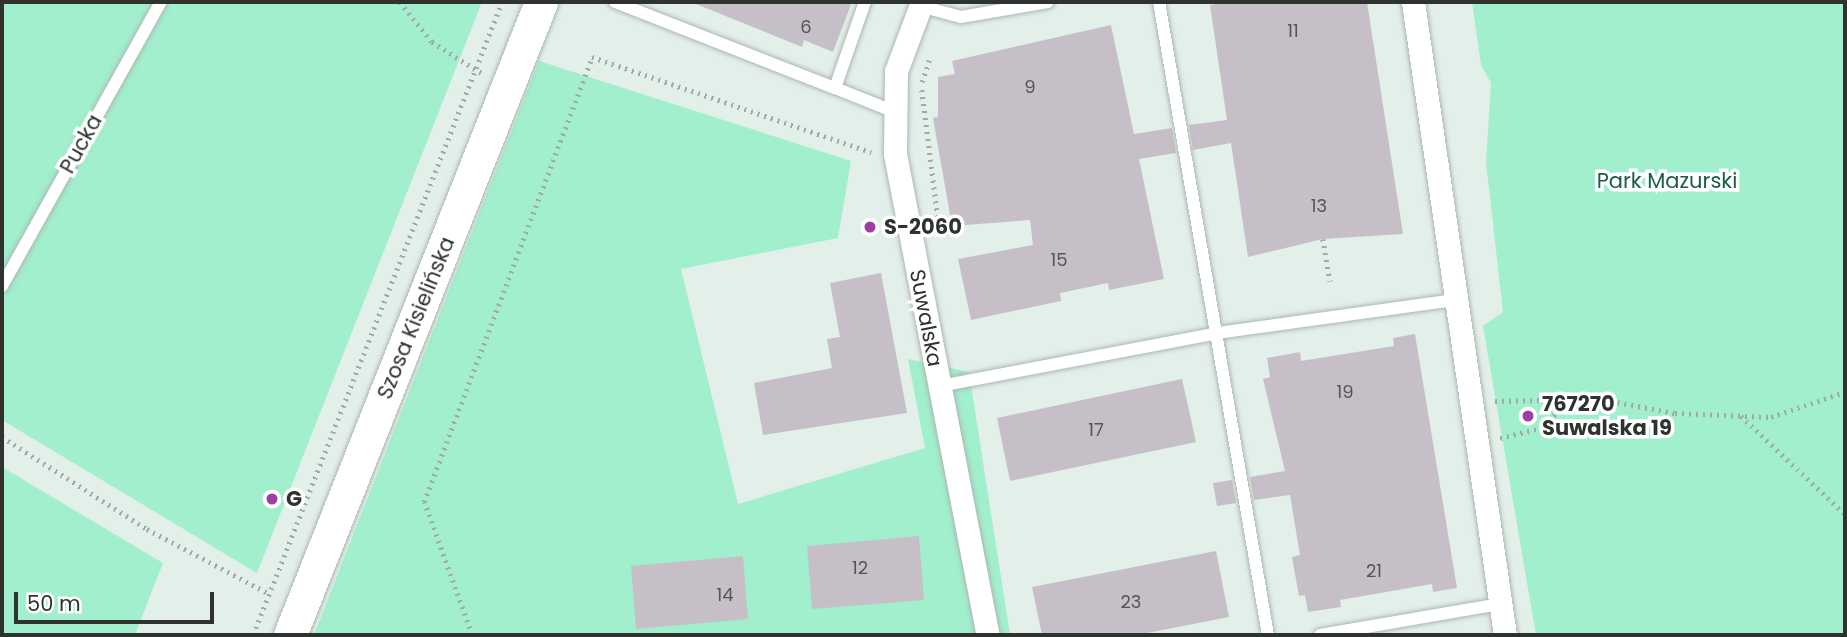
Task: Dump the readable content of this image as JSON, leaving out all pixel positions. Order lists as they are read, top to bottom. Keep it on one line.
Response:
{"streets":{"street":["Szosa Kisielińska","Suwalska"],"lane":["Pucka"]},"parks":["Park Mazurski"],"places":["S-2060","767270 Suwalska 19","G"],"house_numbers":["6","11","9","13","15","19","17","12","21","14","23"],"scale_bar":"50 m"}
